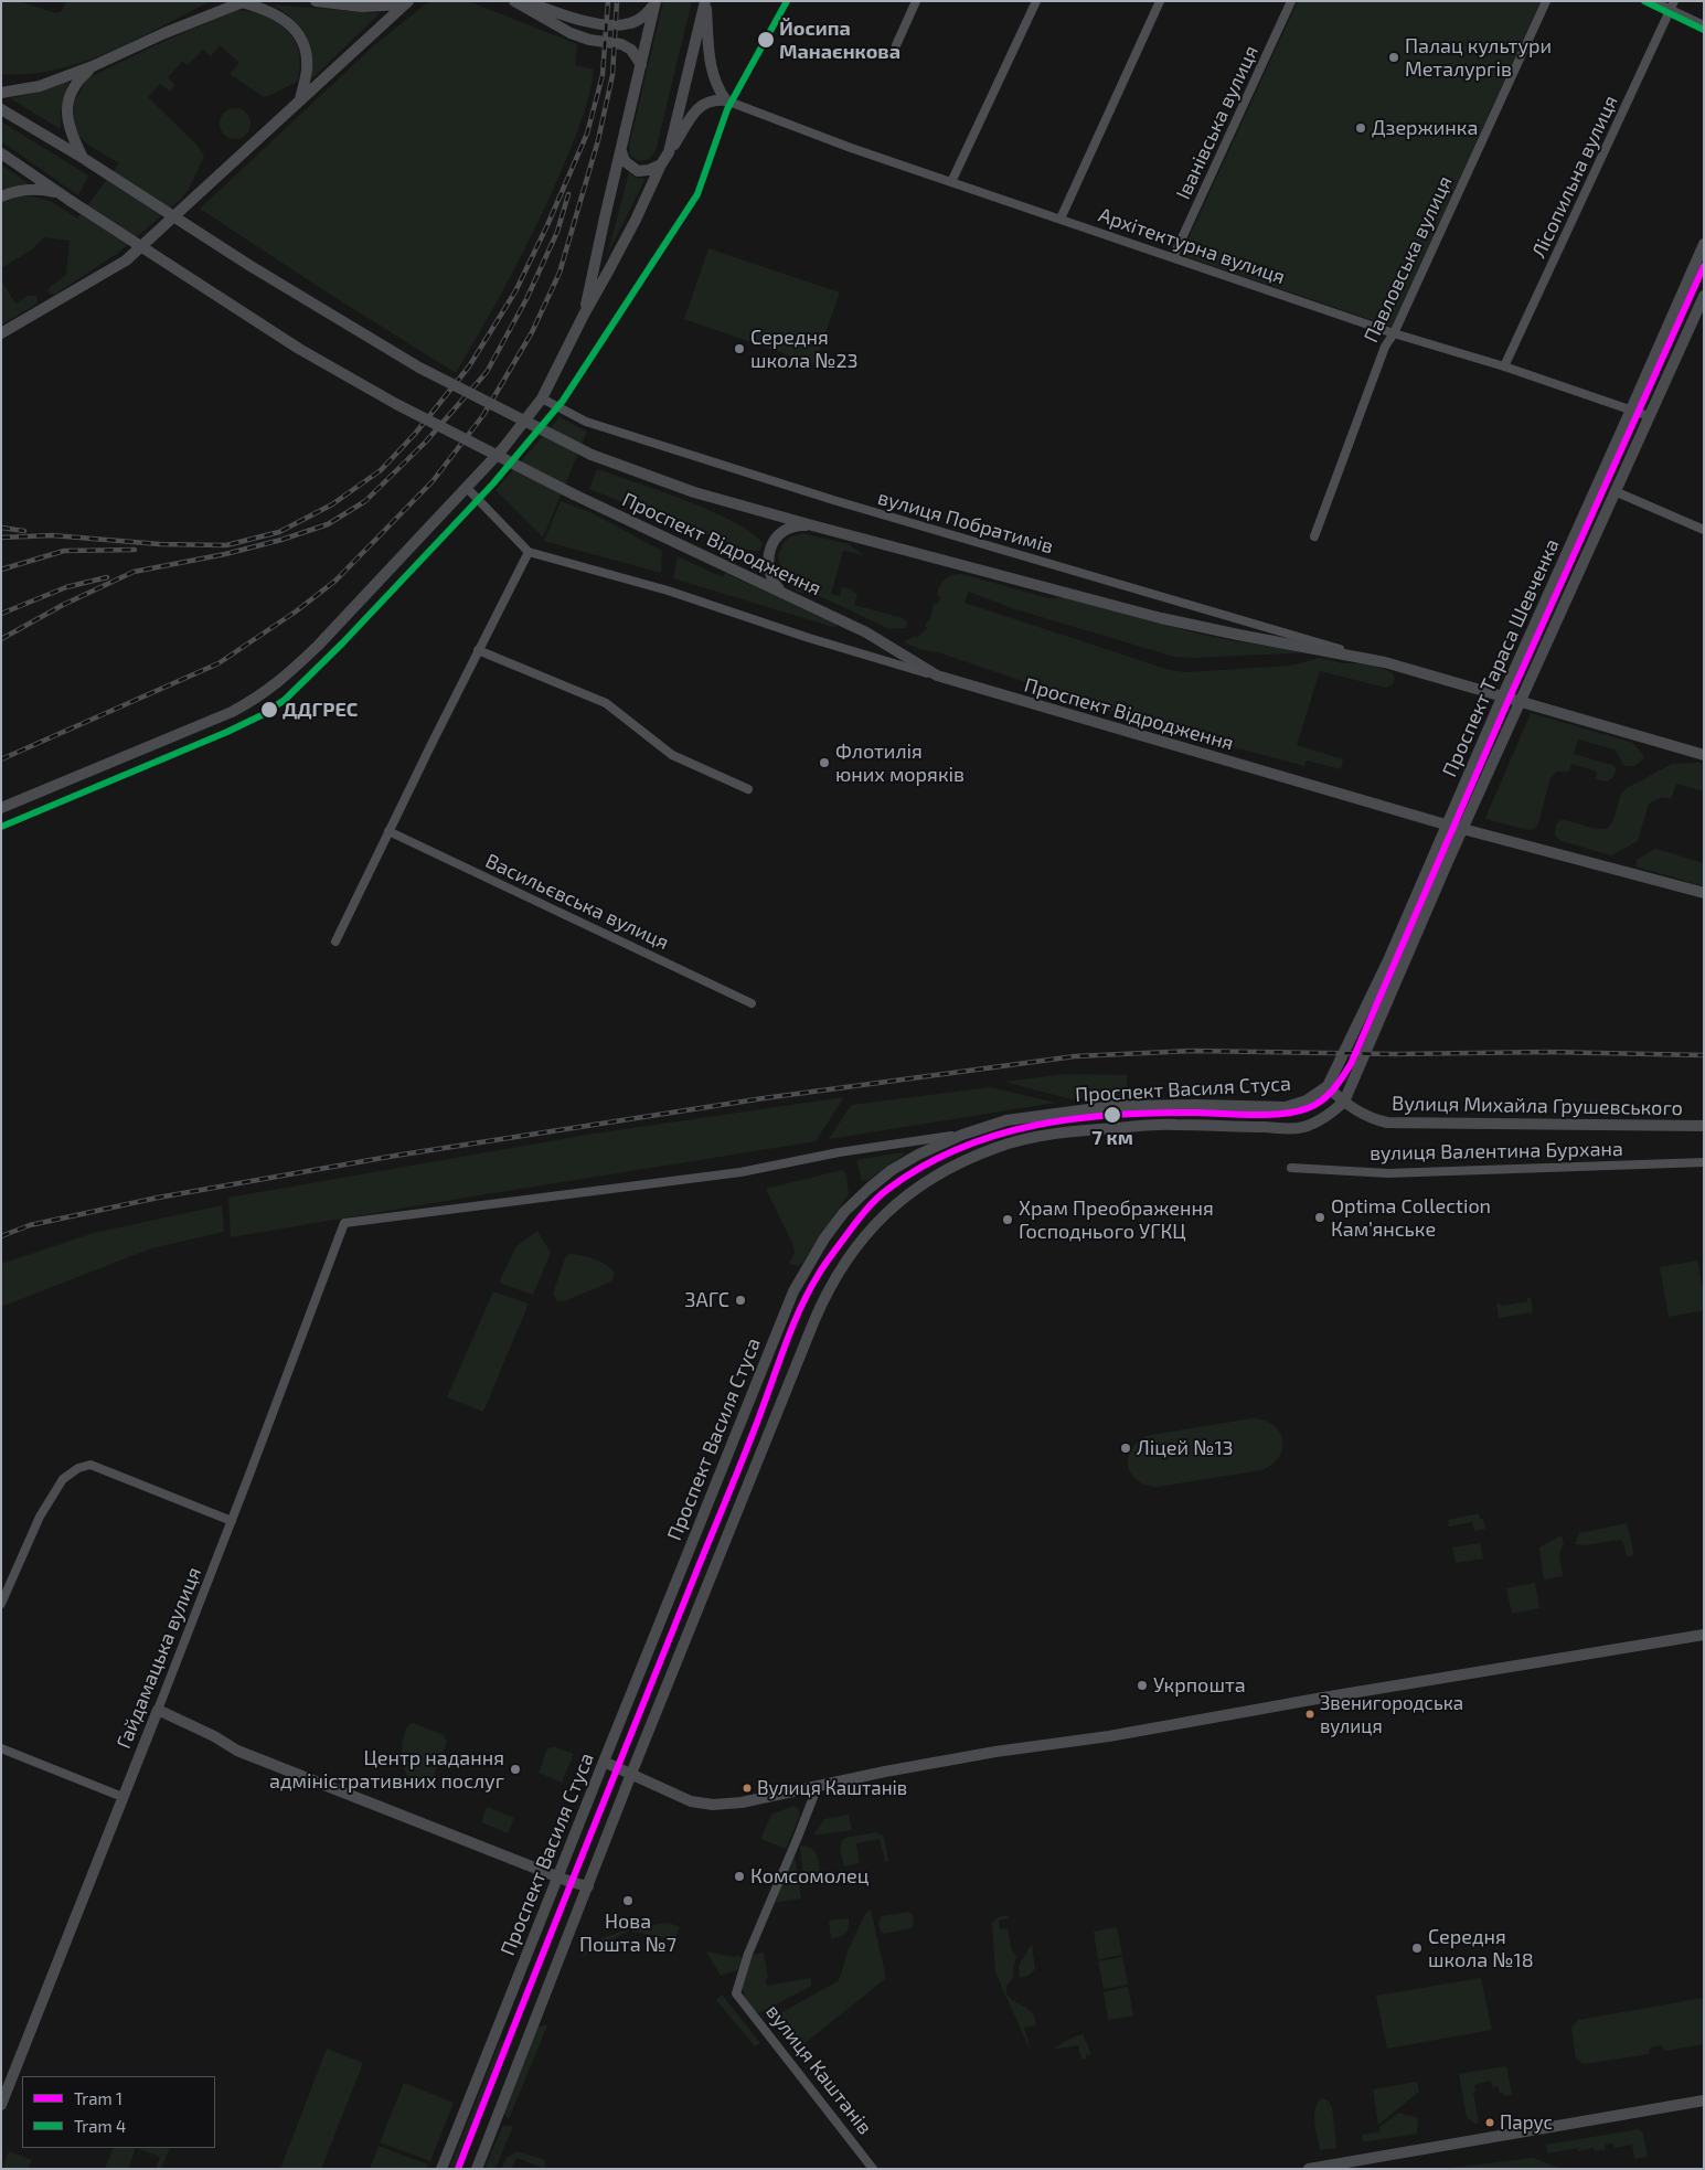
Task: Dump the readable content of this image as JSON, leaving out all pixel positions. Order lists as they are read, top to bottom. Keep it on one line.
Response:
{"streets":{"main road":["Проспект Відродження","Проспект Тараса Шевченка","Проспект Василя Стуса","Вулиця Михайла Грушевського","Гайдамацька вулиця"],"street":["Іванівська вулиця","Лісопильна вулиця","Архітектурна вулиця","Павловська вулиця","вулиця Побратимів","Васильєвська вулиця","вулиця Валентина Бурхана","вулиця Каштанів"]},"crossings":[["Іванівська вулиця","Архітектурна вулиця"],["Лісопильна вулиця","Архітектурна вулиця"],["Архітектурна вулиця","Павловська вулиця"],["Архітектурна вулиця","Проспект Тараса Шевченка"],["вулиця Побратимів","Проспект Відродження"],["Проспект Відродження","Проспект Тараса Шевченка"],["Проспект Тараса Шевченка","Проспект Василя Стуса"],["Проспект Тараса Шевченка","Вулиця Михайла Грушевського"],["Проспект Василя Стуса","Вулиця Михайла Грушевського"],["Проспект Василя Стуса","Гайдамацька вулиця"]],"places":["Йосипа Манаєнкова","Палац культури Металургів","Дзержинка","Середня школа №23","ДДГРЕС","Флотилія юних моряків","7 км","Optima Collection Кам’янське","Храм Преображення Господнього УГКЦ","ЗАГС","Ліцей №13","Укрпошта","Звенигородська вулиця","Центр надання адміністративних послуг","Вулиця Каштанів","Комсомолец","Нова Пошта №7","Середня школа №18","Парус"],"lines":["tram line 4","tram line 1"],"legend":["Tram 1","Tram 4"]}
